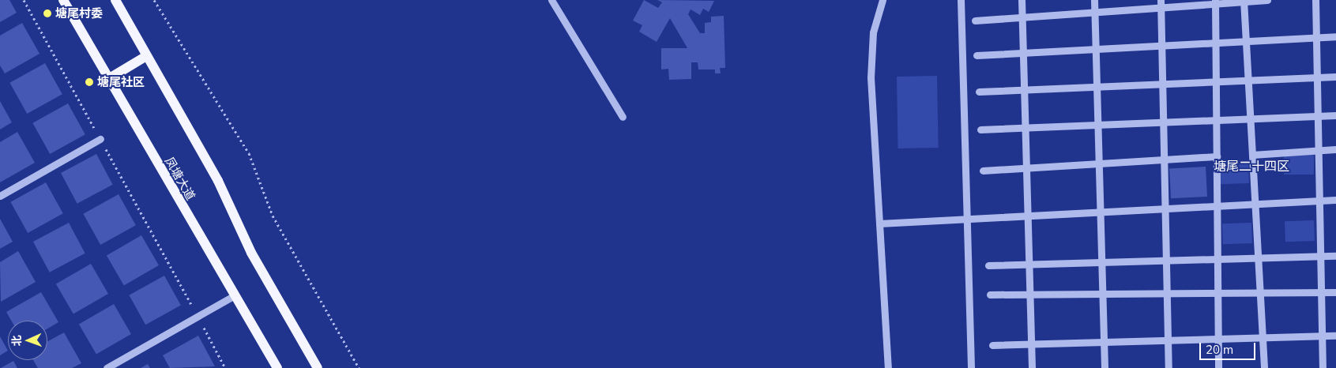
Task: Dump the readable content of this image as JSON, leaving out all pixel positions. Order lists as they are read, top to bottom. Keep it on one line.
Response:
{"streets":{"main road":["凤塘大道"]},"districts":["塘尾二十四区"],"places":["塘尾村委","塘尾社区"],"scale_bar":"20 m","north":"left"}
